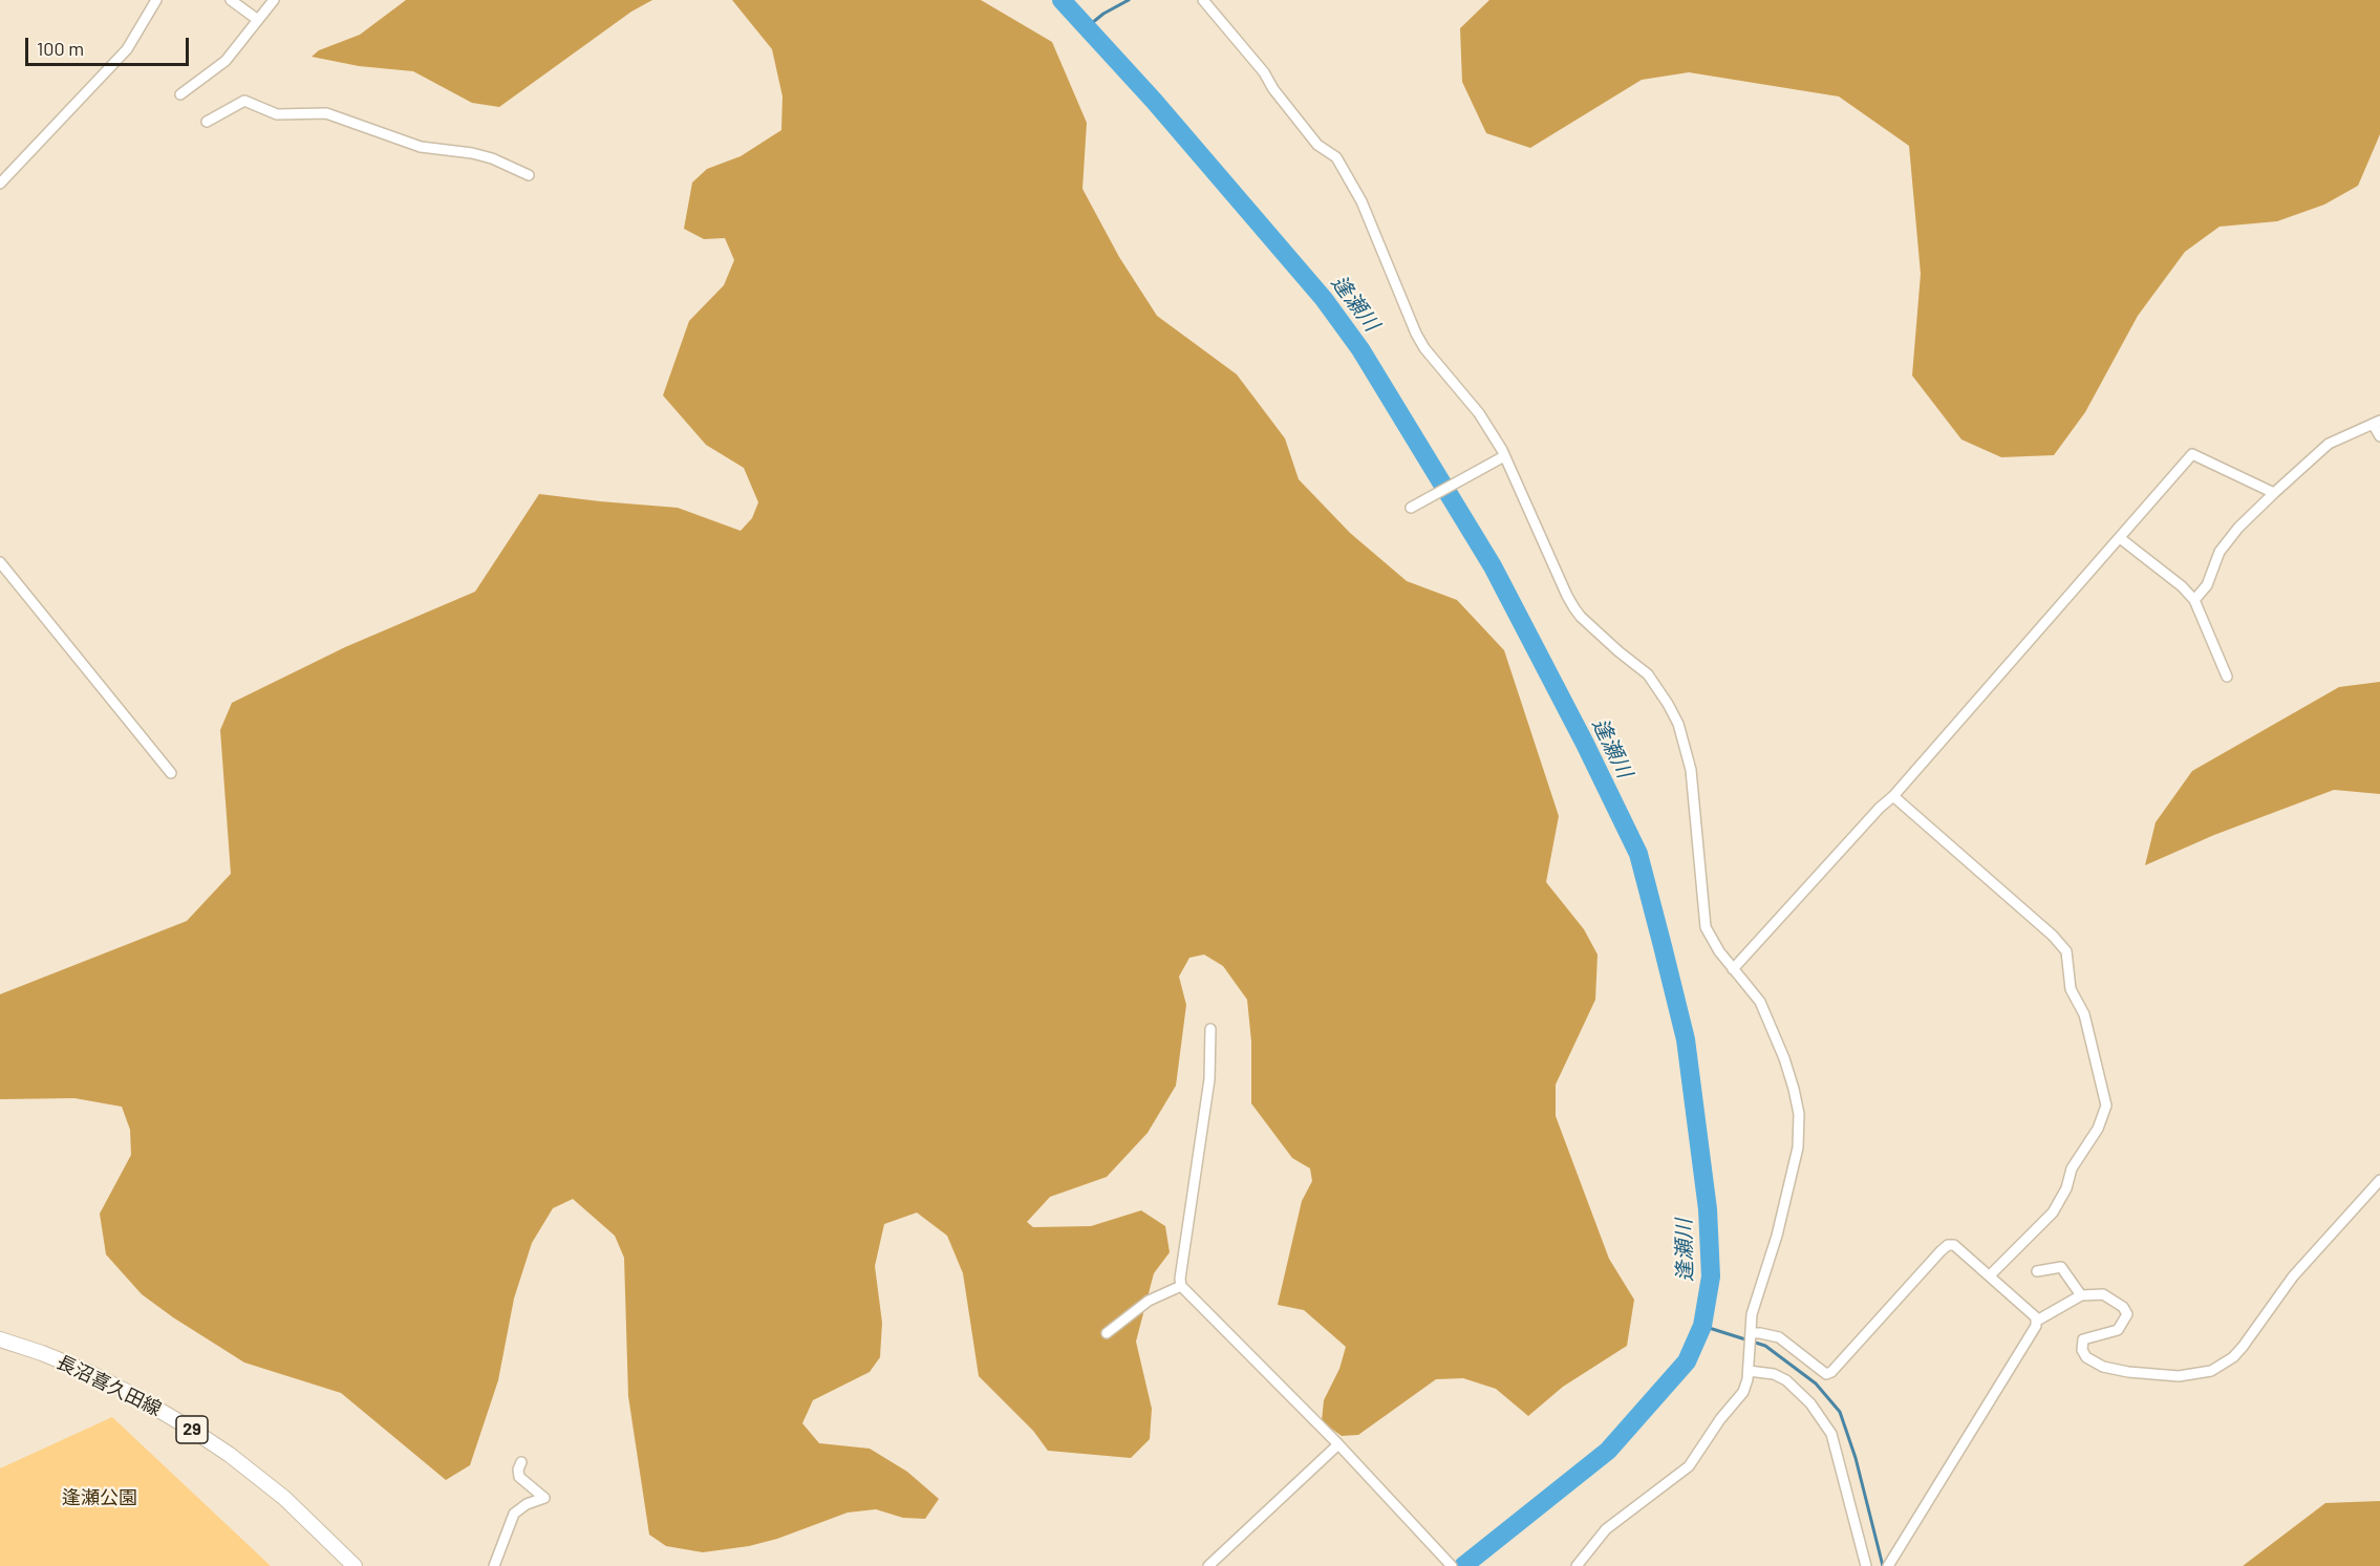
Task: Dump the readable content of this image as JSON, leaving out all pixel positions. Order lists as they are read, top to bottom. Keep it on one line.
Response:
{"streets":{"main road":["長沼喜久田線","29"]},"water":["逢瀬川"],"parks":["逢瀬公園"],"scale_bar":"100 m"}
